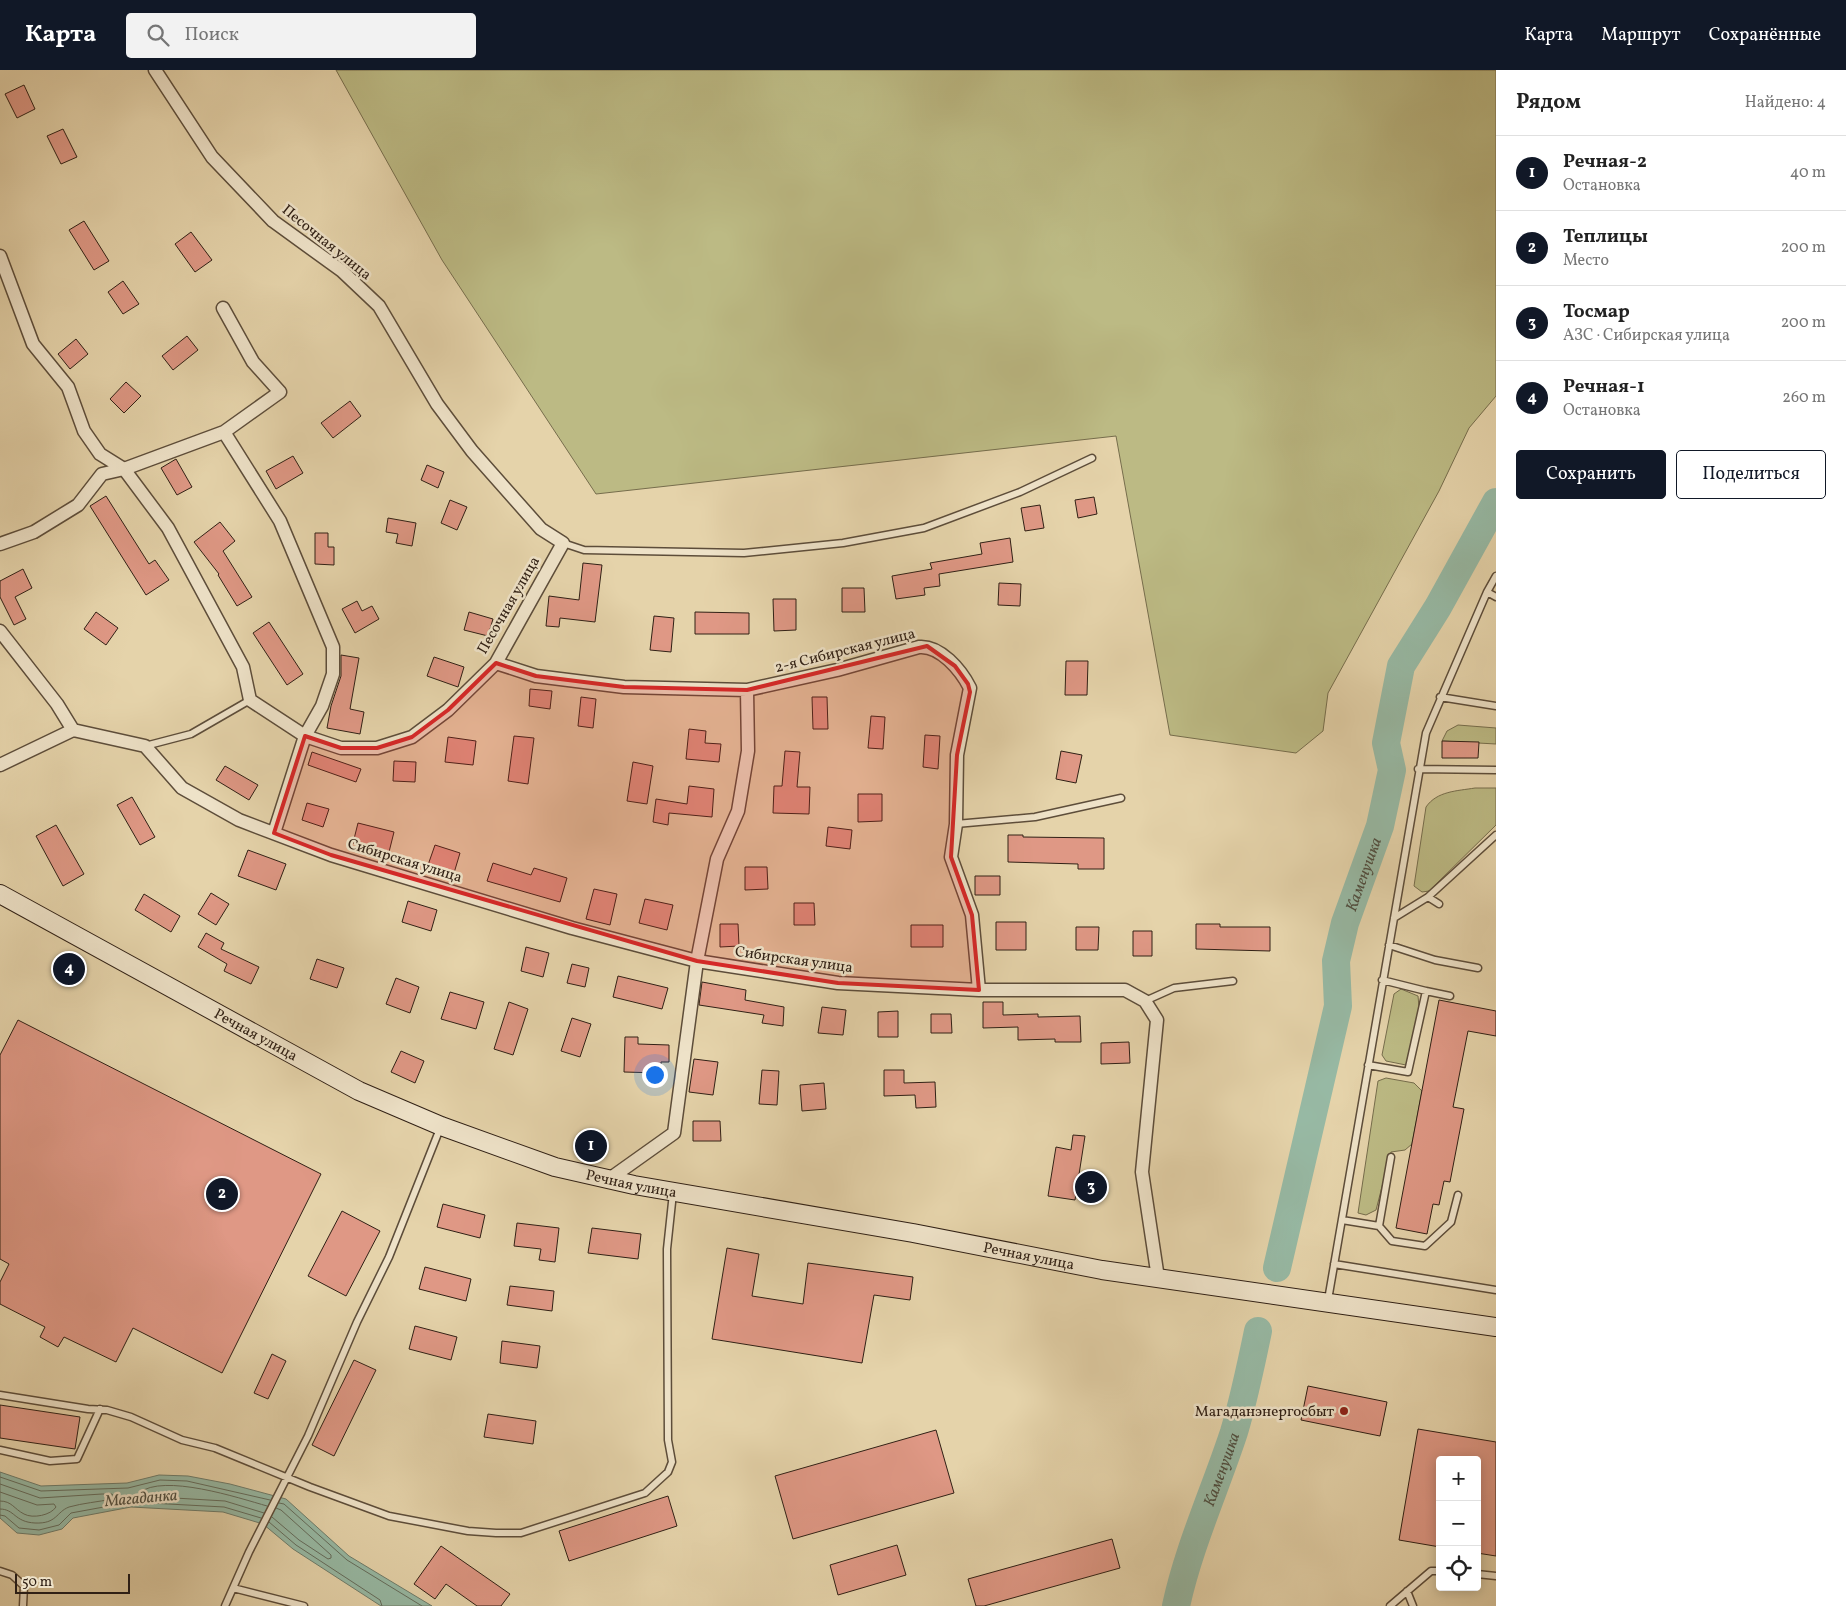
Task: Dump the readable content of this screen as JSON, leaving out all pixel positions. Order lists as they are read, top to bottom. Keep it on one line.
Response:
{"streets":{"main road":["Речная улица"],"street":["Песочная улица","2-я Сибирская улица","Сибирская улица"]},"crossings":[["Песочная улица","2-я Сибирская улица"],["2-я Сибирская улица","Сибирская улица"]],"water":["Каменушка","Магаданка"],"places":["Магаданэнергосбыт"],"scale_bar":"50 m","page":{"header":"Карта","search":"Поиск","nav":["Карта","Маршрут","Сохранённые"],"heading":["Рядом","Найдено: 4"],"list":[{"mark":"1","name":"Речная-2","note":"Остановка","value":"40 m"},{"mark":"2","name":"Теплицы","note":"Место","value":"200 m"},{"mark":"3","name":"Тосмар","note":"АЗС · Сибирская улица","value":"200 m"},{"mark":"4","name":"Речная-1","note":"Остановка","value":"260 m"}],"buttons":["Сохранить","Поделиться"],"pins":["4","1","3","2"],"map_buttons":["+","−"],"scale":"50 m"}}
